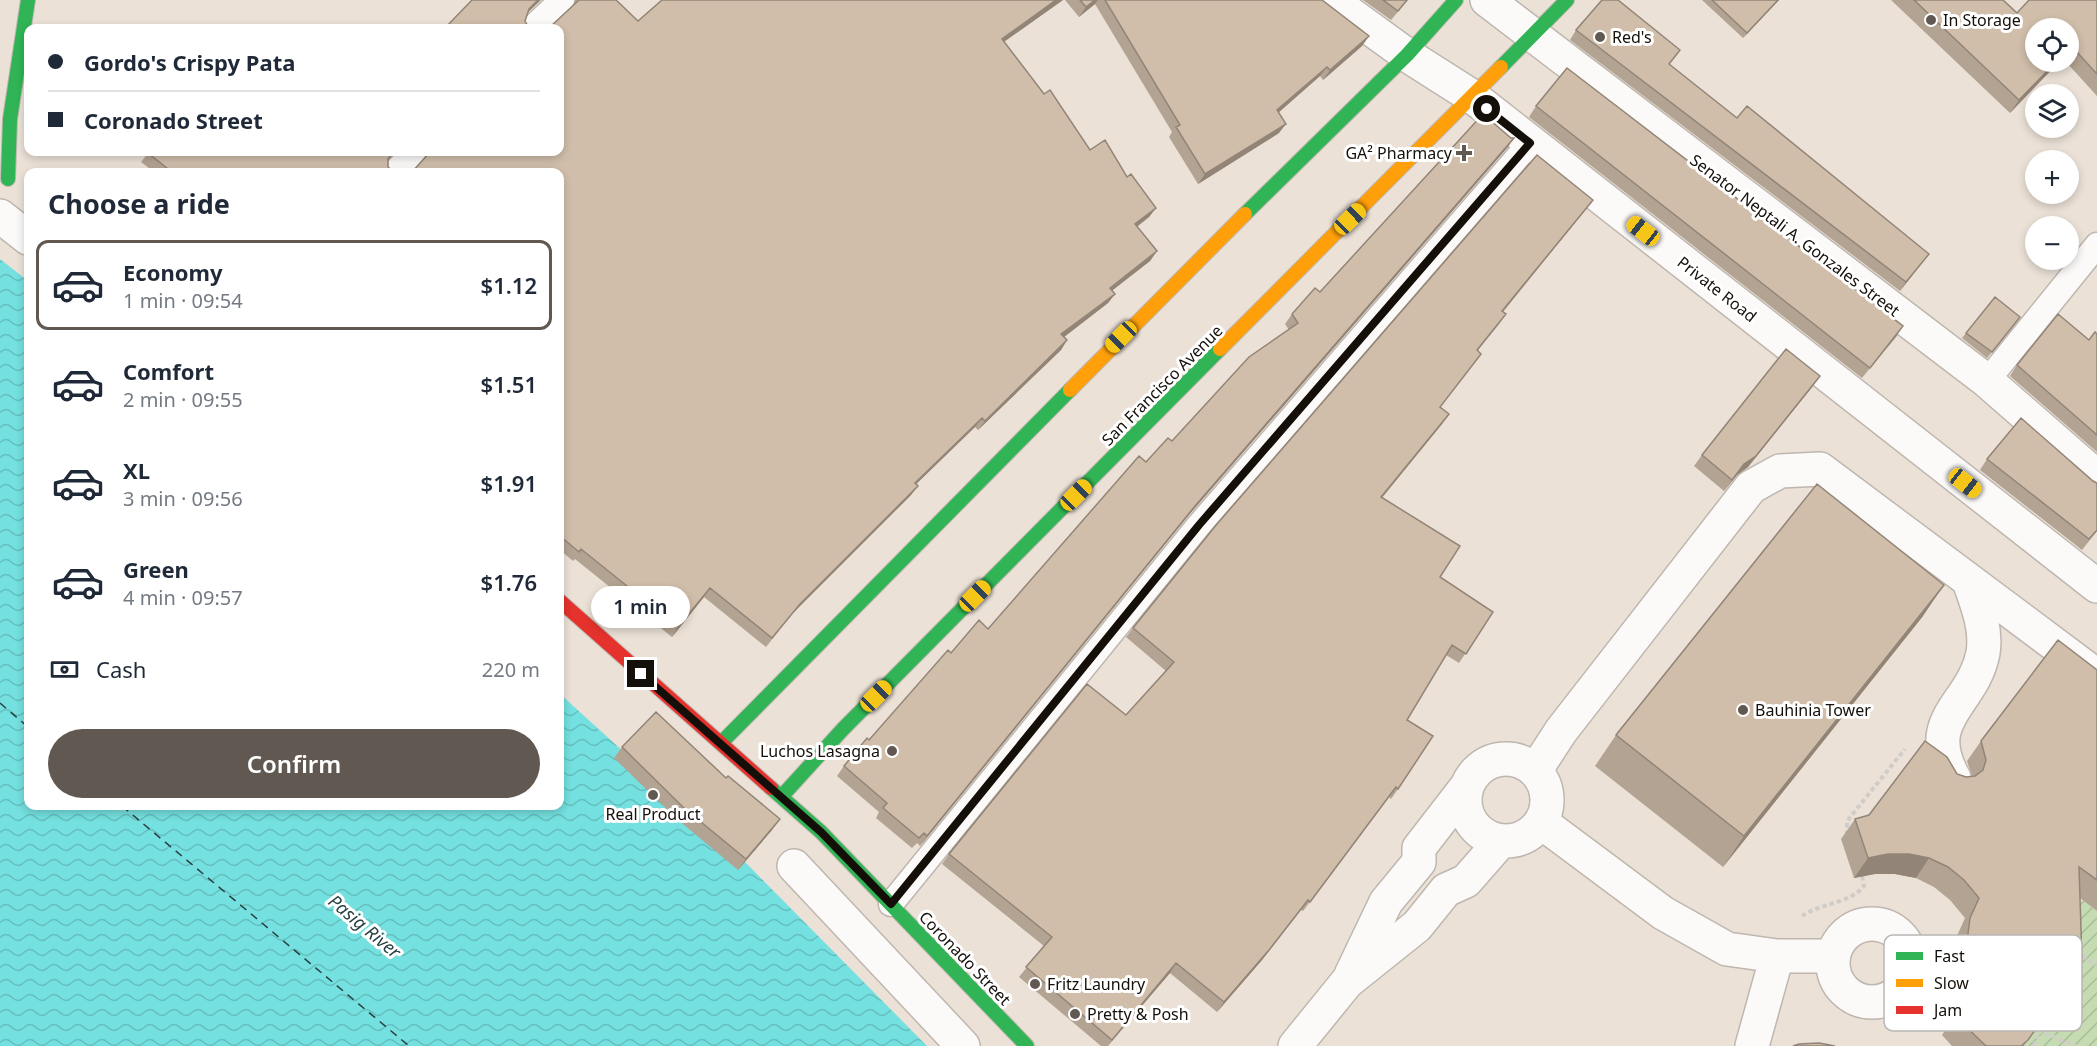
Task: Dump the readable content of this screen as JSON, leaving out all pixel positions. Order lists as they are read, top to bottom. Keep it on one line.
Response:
{"streets":{"main road":["San Francisco Avenue","Coronado Street"],"street":["Senator Neptali A. Gonzales Street","Private Road"]},"crossings":[["Senator Neptali A. Gonzales Street","San Francisco Avenue"],["Private Road","San Francisco Avenue"],["San Francisco Avenue","Coronado Street"]],"water":["Pasig River"],"places":{"other":["In Storage","Red's","Bauhinia Tower","Luchos Lasagna","Real Product","Fritz Laundry","Pretty & Posh"],"health":["GA² Pharmacy"]},"legend":["Fast","Slow","Jam"],"page":{"map_buttons":["+","−"],"banner":["Gordo's Crispy Pata","Coronado Street"],"heading":"Choose a ride","list":[{"name":"Economy","note":"1 min · 09:54","value":"$1.12"},{"name":"Comfort","note":"2 min · 09:55","value":"$1.51"},{"name":"XL","note":"3 min · 09:56","value":"$1.91"},{"name":"Green","note":"4 min · 09:57","value":"$1.76"}],"bubble":"1 min","pay":["Cash","220 m"],"buttons":"Confirm"}}
